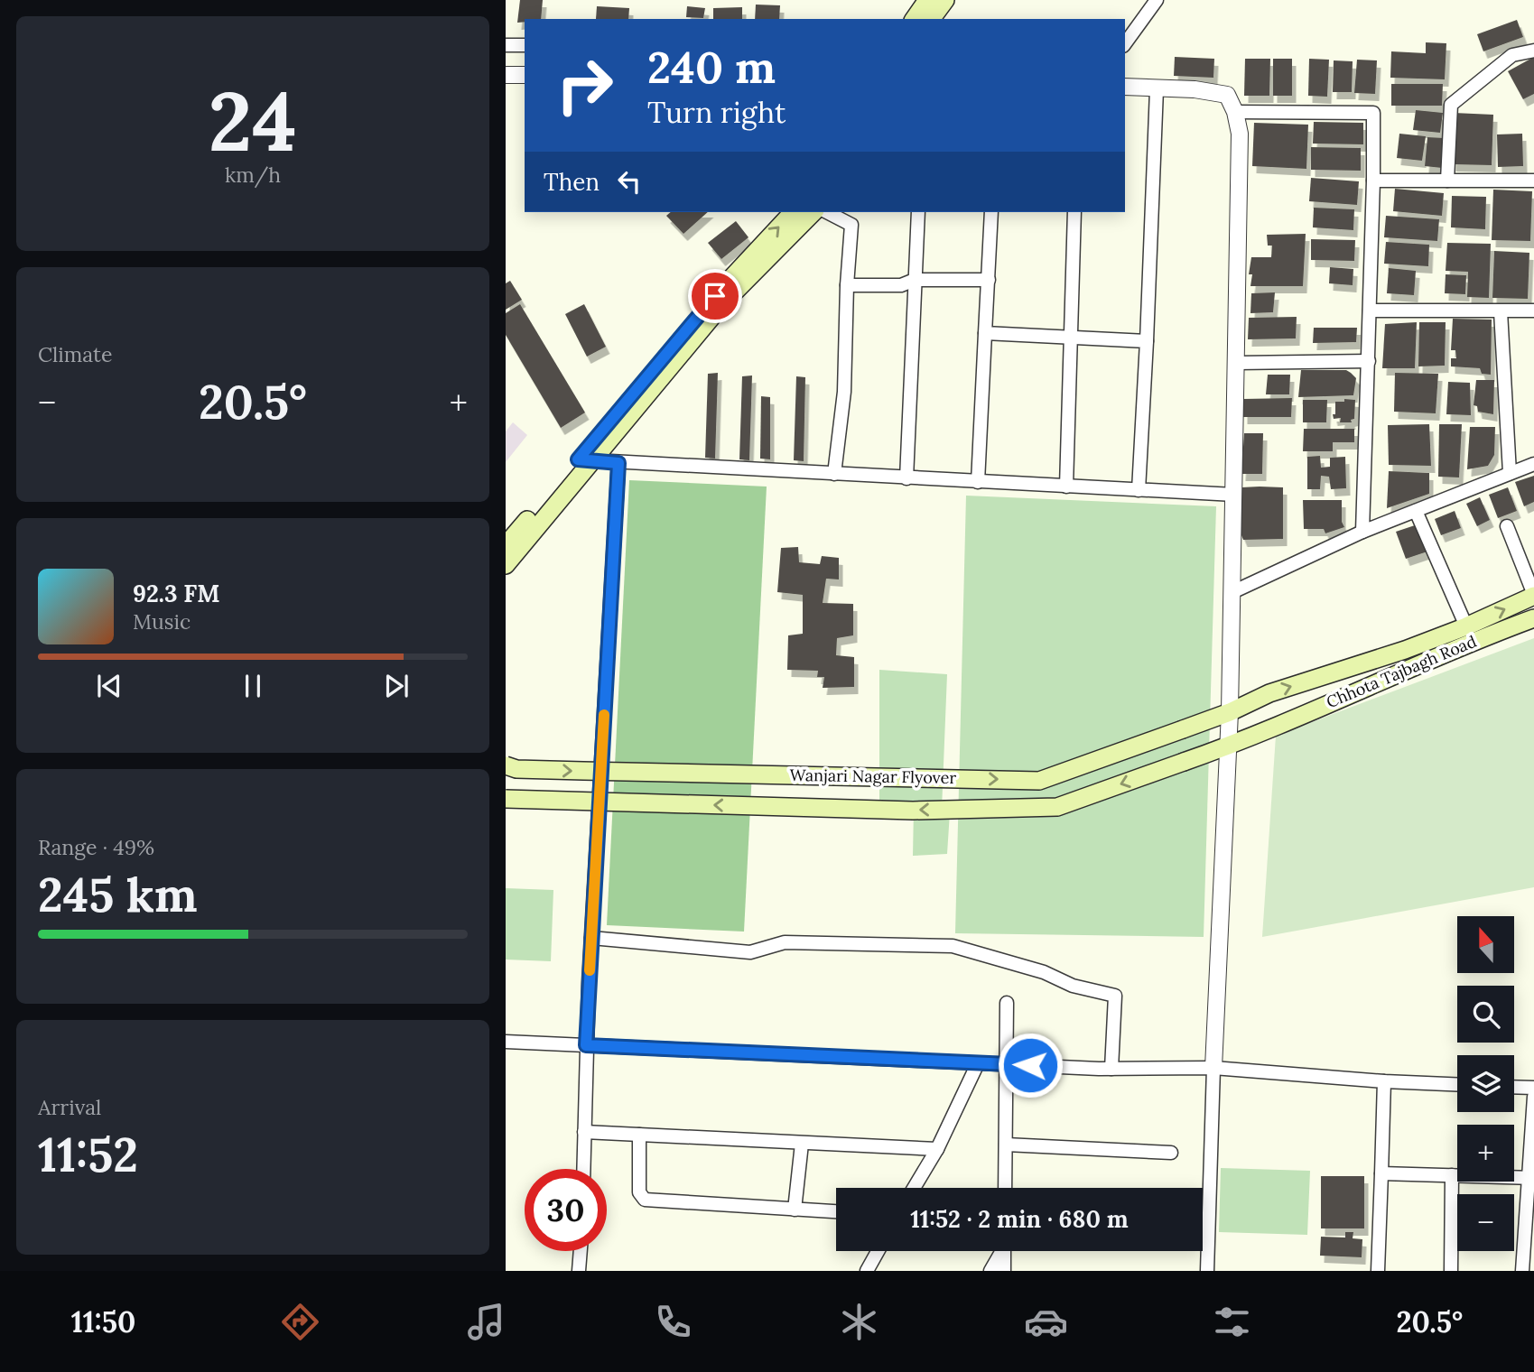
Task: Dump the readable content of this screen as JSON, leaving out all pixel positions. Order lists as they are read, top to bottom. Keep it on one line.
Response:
{"streets":{"main road":["Chhota Tajbagh Road","Wanjari Nagar Flyover"]},"crossings":[["Chhota Tajbagh Road","Wanjari Nagar Flyover"]],"north":"top","page":{"tile":[["24","km/h"],"Climate",["Range · 49%","245 km"],["Arrival","11:52"]],"turn":["240 m","Turn right"],"then":"Then","heat":["−","20.5°","+"],"song":["92.3 FM","Music"],"map_buttons":["+","−"],"limit":"30","trip":"11:52 · 2 min · 680 m","tabs":["11:50","20.5°"]}}
